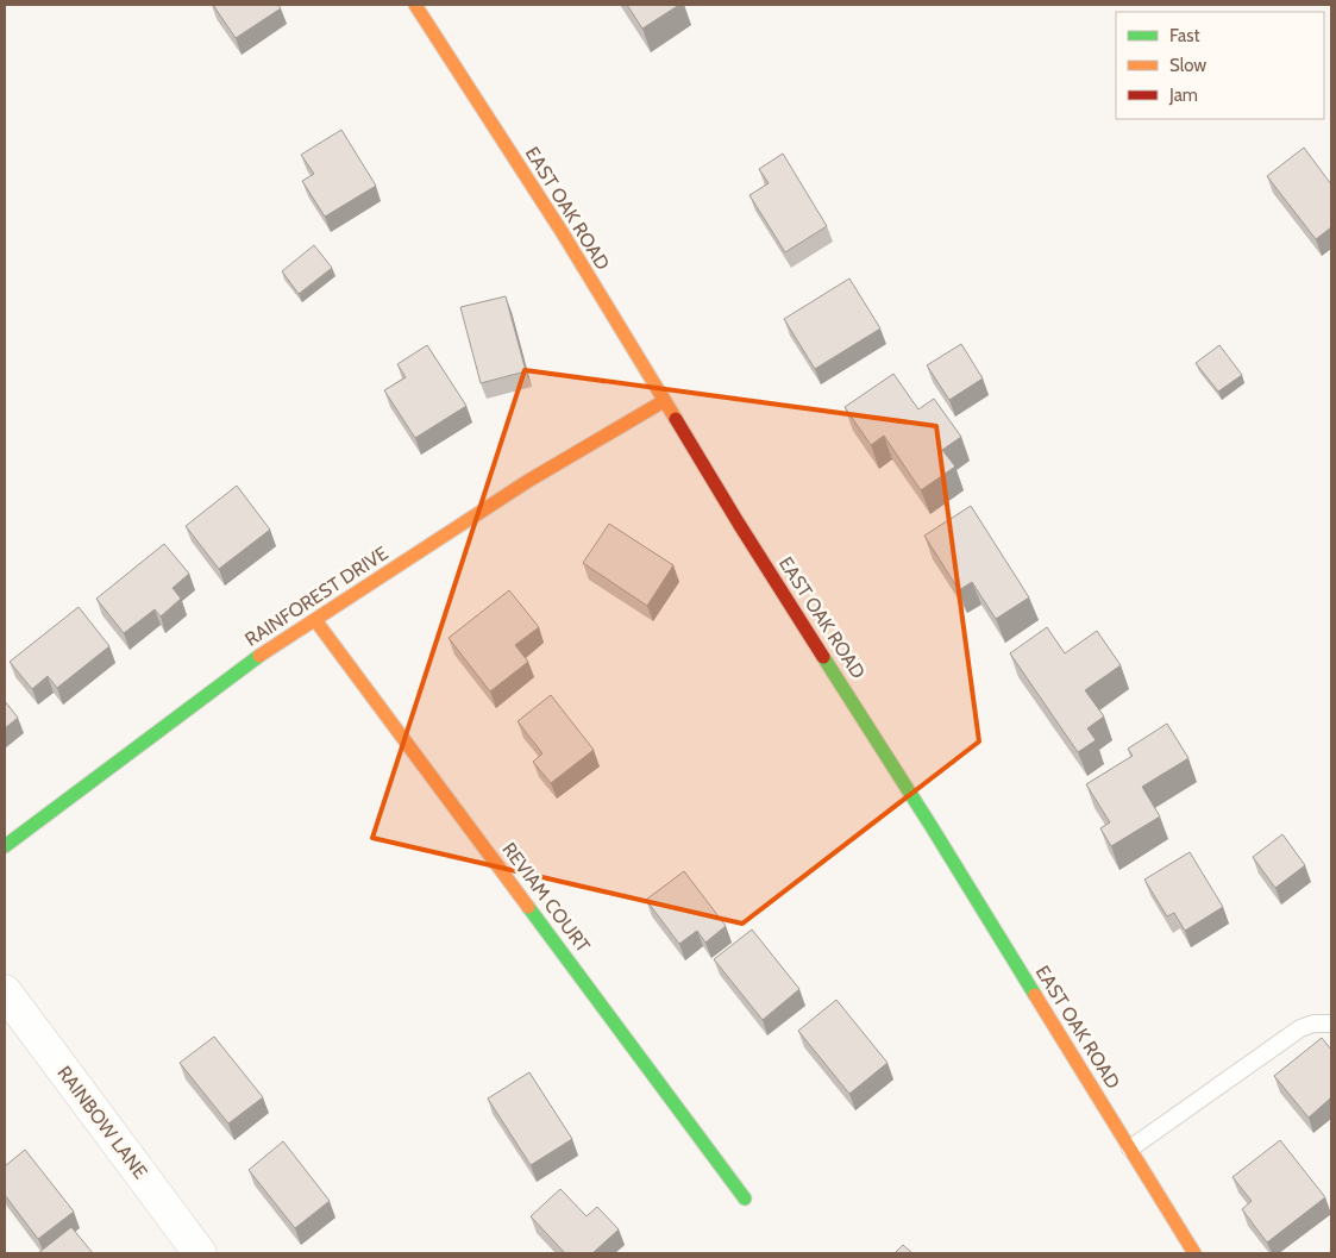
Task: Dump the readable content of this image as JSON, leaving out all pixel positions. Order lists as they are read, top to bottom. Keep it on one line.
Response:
{"streets":{"street":["EAST OAK ROAD","RAINFOREST DRIVE","REVIAM COURT","RAINBOW LANE"]},"crossings":[["EAST OAK ROAD","RAINFOREST DRIVE"],["RAINFOREST DRIVE","REVIAM COURT"]],"legend":["Fast","Slow","Jam"]}
